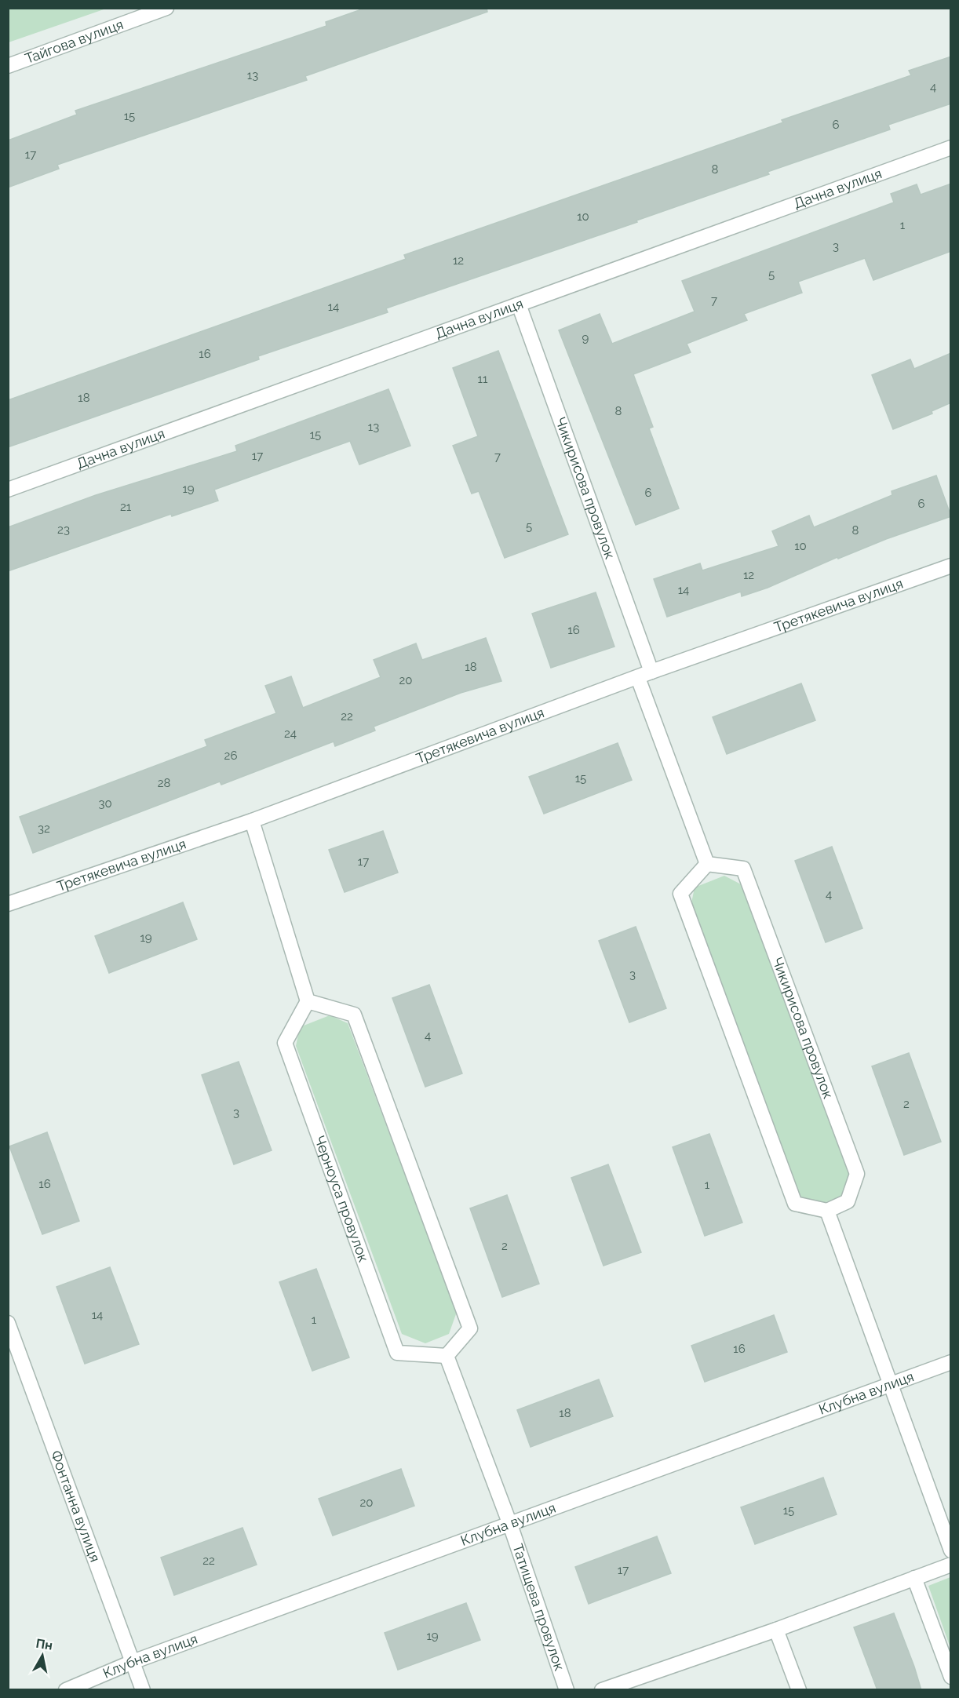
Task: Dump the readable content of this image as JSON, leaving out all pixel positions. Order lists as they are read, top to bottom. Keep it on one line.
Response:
{"streets":{"street":["Тайгова вулиця","Дачна вулиця","Чикирисова провулок","Третякевича вулиця","Черноуса провулок","Клубна вулиця","Фонтанна вулиця","Татищева провулок"]},"crossings":[["Дачна вулиця","Чикирисова провулок"],["Чикирисова провулок","Третякевича вулиця"],["Клубна вулиця","Фонтанна вулиця"],["Клубна вулиця","Татищева провулок"]],"house_numbers":["13","4","15","6","17","8","10","1","3","12","5","7","14","9","16","11","18","8","13","15","17","7","19","6","6","21","5","23","8","10","12","14","16","18","20","22","24","26","15","28","30","32","17","4","19","3","4","2","3","16","1","2","14","1","16","18","20","15","22","17","19"],"north":"top"}
